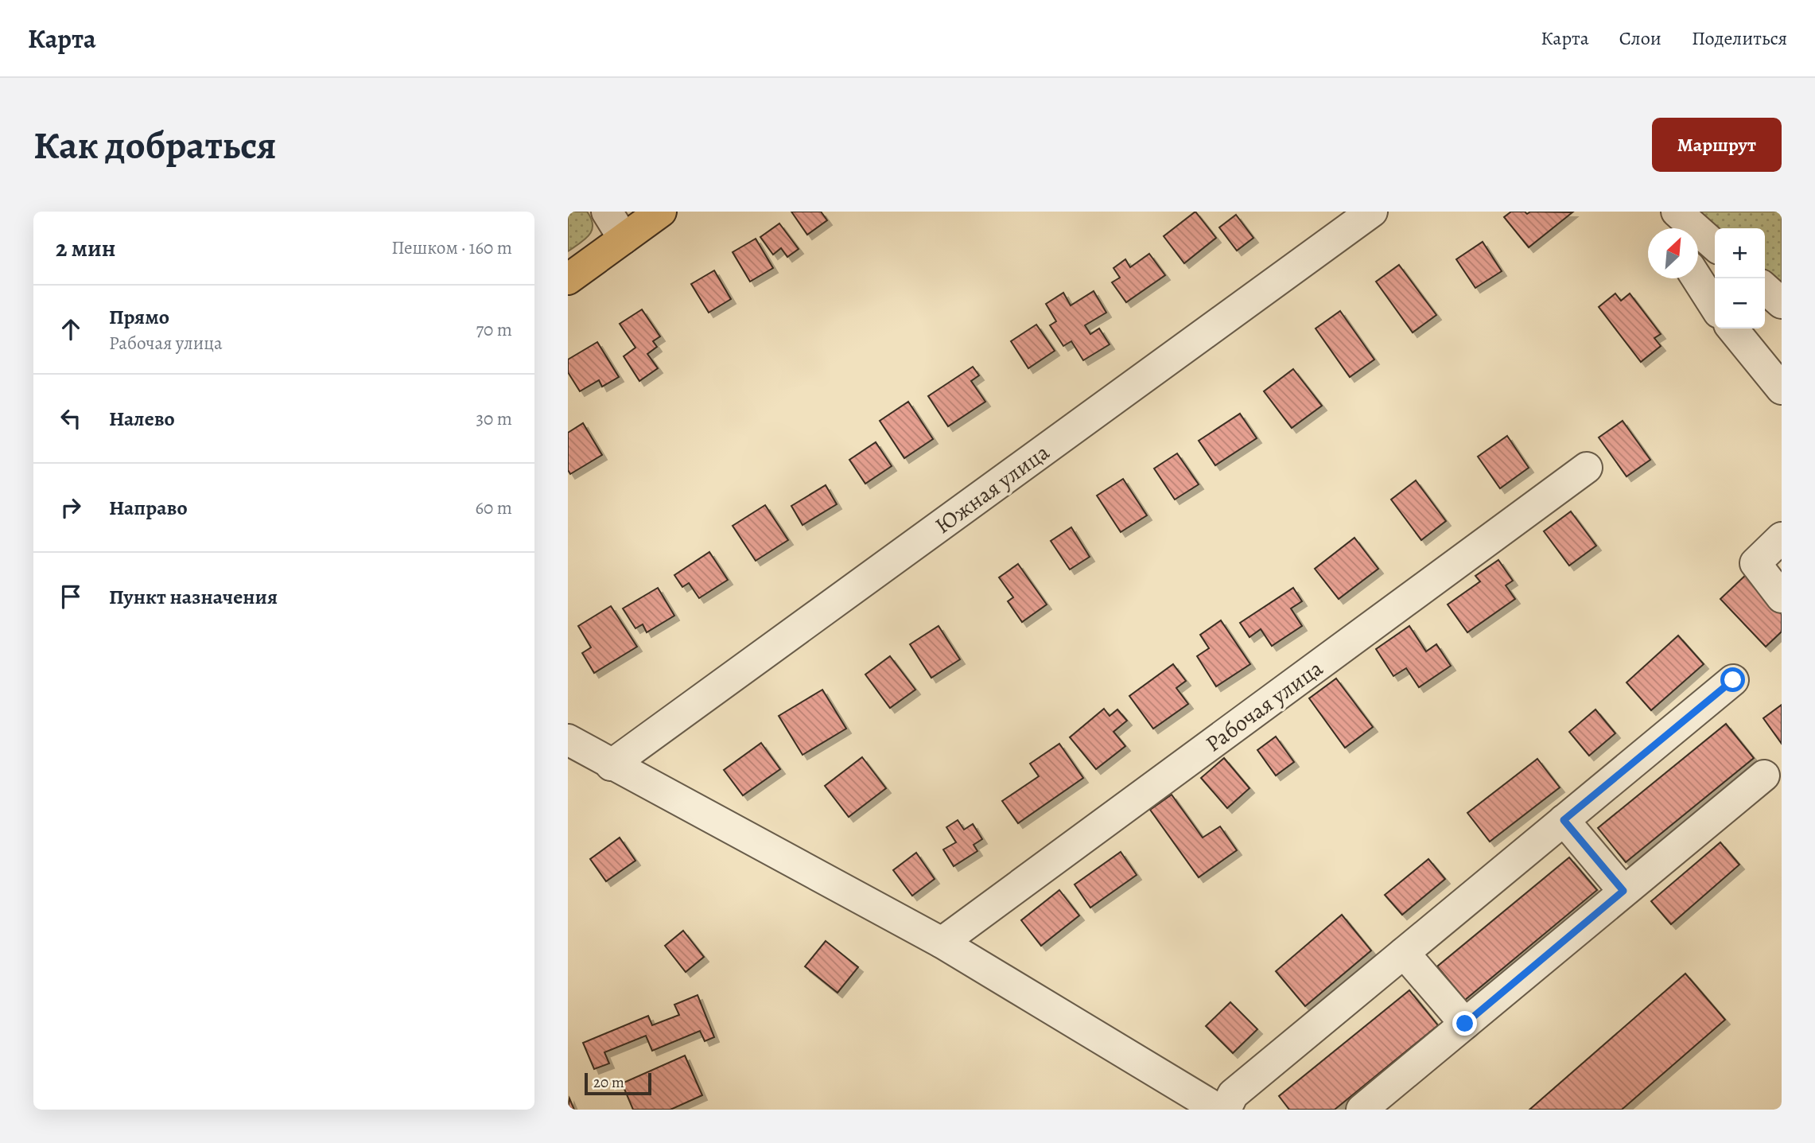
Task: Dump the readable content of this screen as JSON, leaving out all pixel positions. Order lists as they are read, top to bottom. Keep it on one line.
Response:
{"streets":{"street":["Южная улица","Рабочая улица"]},"scale_bar":"20 m","north":"top right","page":{"header":"Карта","nav":["Карта","Слои","Поделиться"],"buttons":"Маршрут","title":"Как добраться","heading":["2 мин","Пешком · 160 m"],"map_buttons":["+","−"],"list":[["Прямо","Рабочая улица","70 m"],["Налево","30 m"],["Направо","60 m"],"Пункт назначения"],"scale":"20 m"}}
